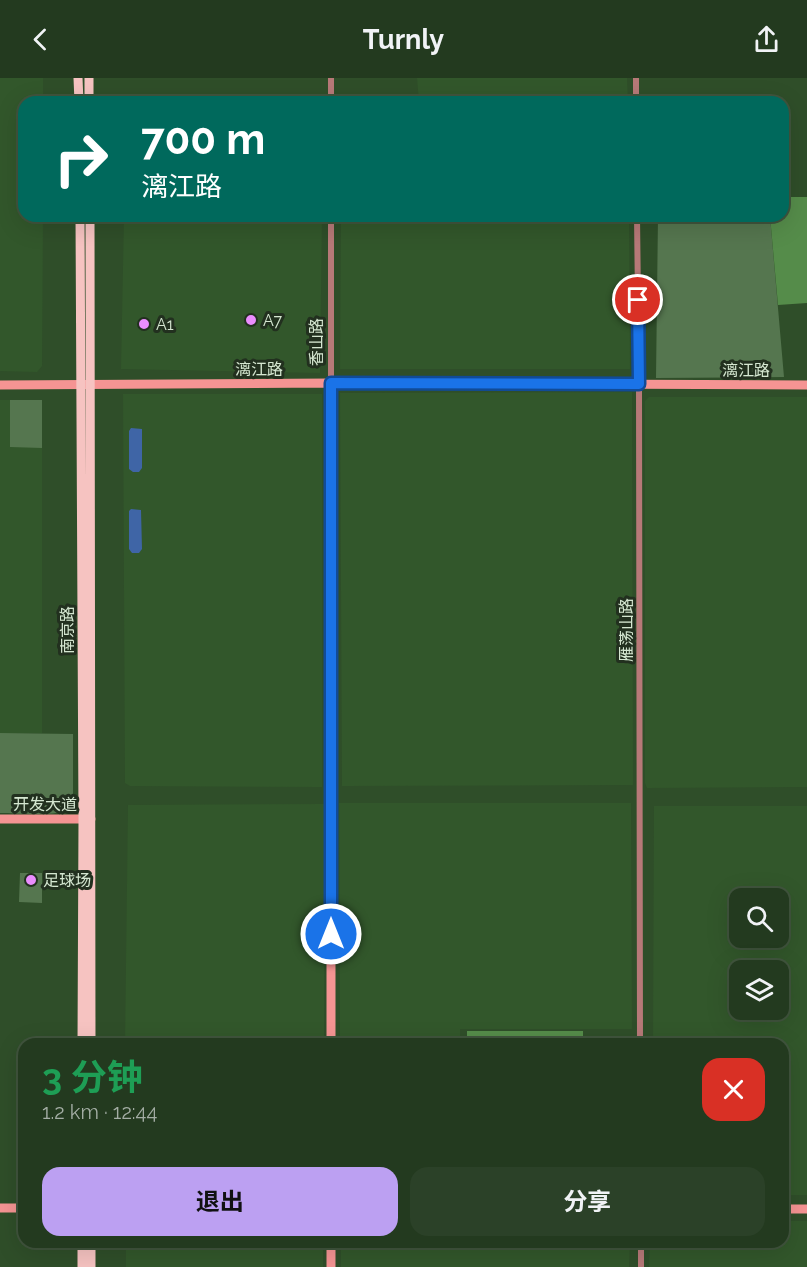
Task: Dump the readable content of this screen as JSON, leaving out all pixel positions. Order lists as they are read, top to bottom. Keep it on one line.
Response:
{"streets":{"main road":["南京路"],"street":["香山路","漓江路","雁荡山路","开发大道"]},"crossings":[["香山路","漓江路"],["漓江路","南京路"],["漓江路","雁荡山路"],["南京路","开发大道"]],"places":["A7","A1","足球场"],"page":{"header":"Turnly","turn":["700 m","漓江路"],"heading":["3 分钟","1.2 km · 12:44"],"buttons":["退出","分享"]}}
